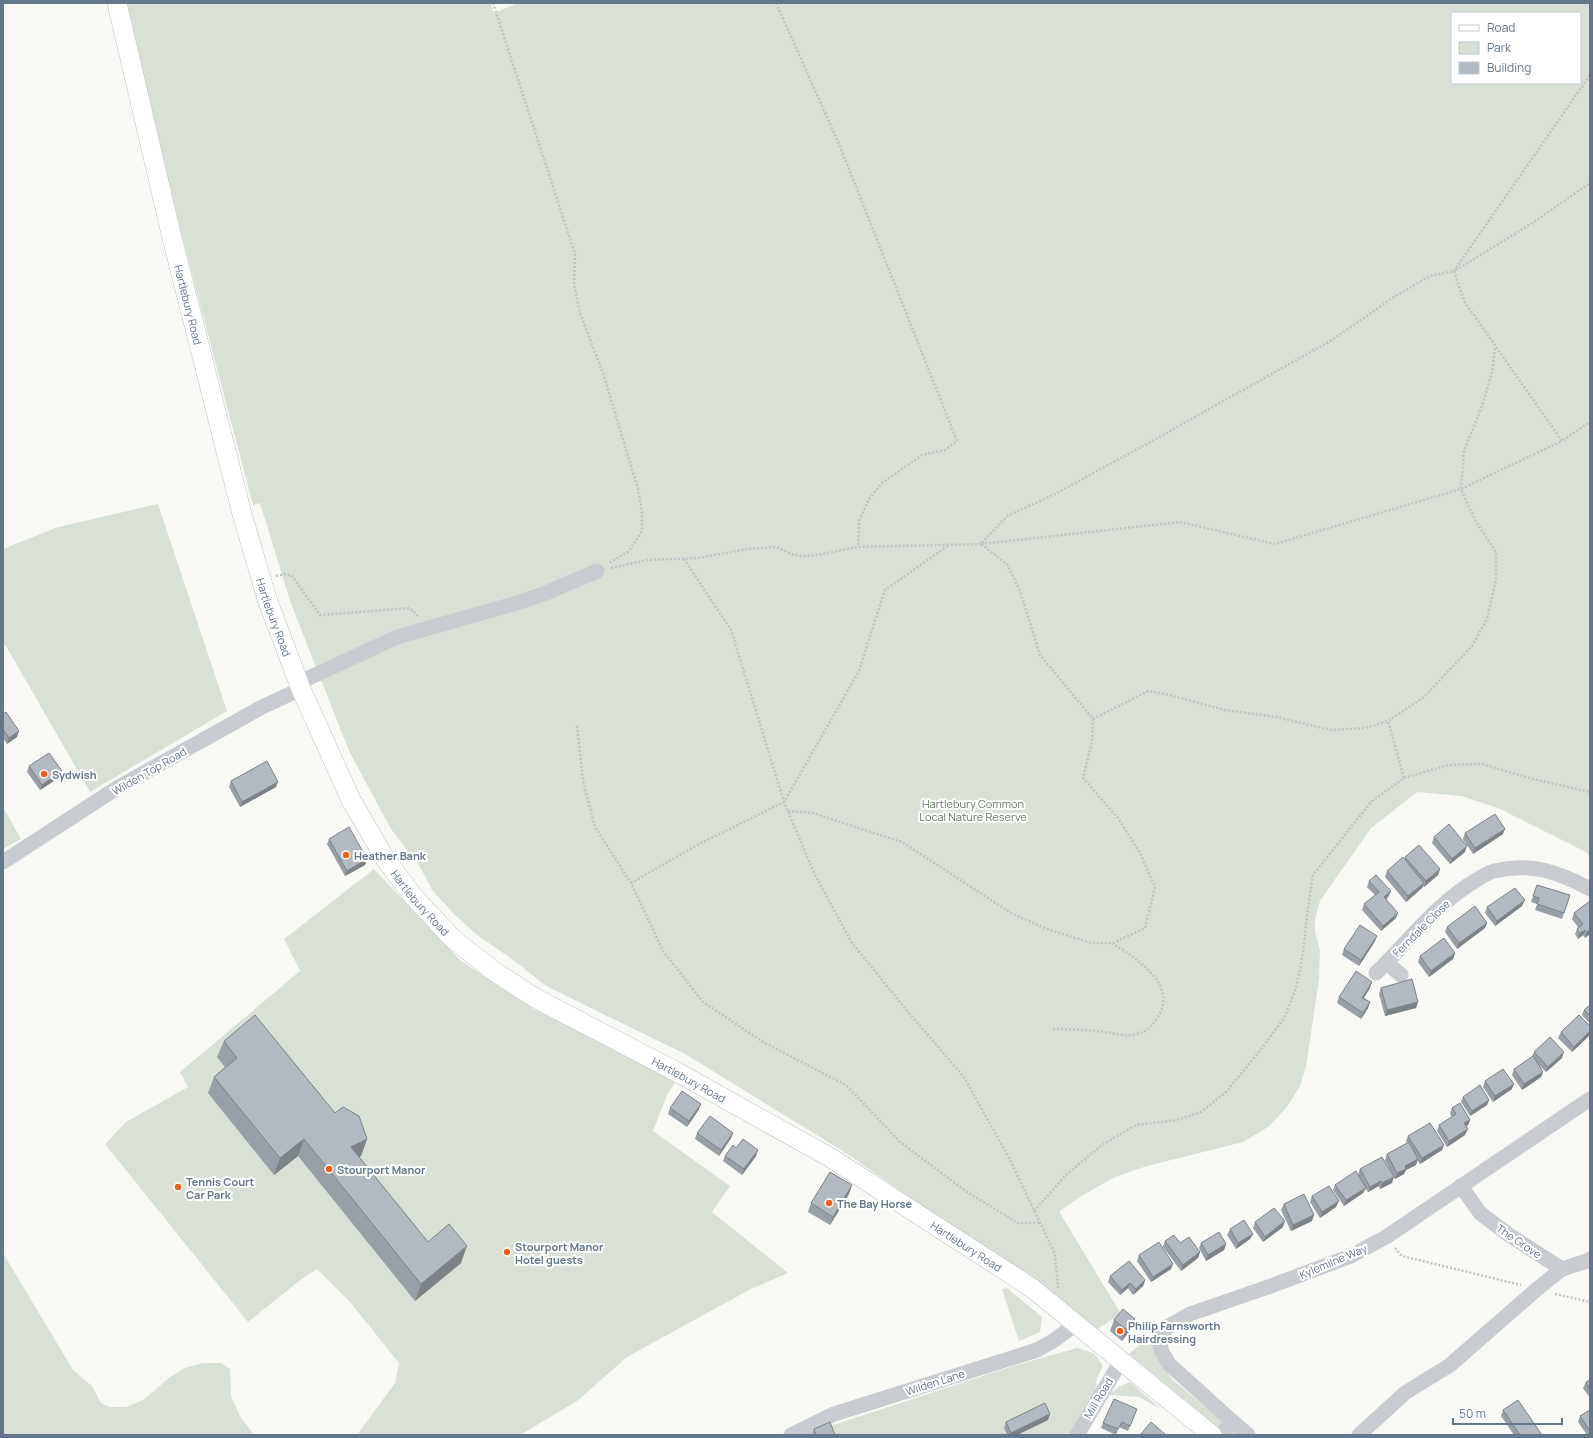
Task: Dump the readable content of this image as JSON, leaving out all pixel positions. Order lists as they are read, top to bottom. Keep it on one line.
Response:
{"streets":{"main road":["Hartlebury Road"],"street":["Wilden Top Road","Ferndale Close","The Grove","Kylemilne Way","Wilden Lane","Mill Road"]},"crossings":[["Hartlebury Road","Wilden Top Road"],["Hartlebury Road","Wilden Lane"],["Hartlebury Road","Mill Road"],["The Grove","Kylemilne Way"]],"parks":["Hartlebury Common Local Nature Reserve"],"places":["Sydwish","Heather Bank","Stourport Manor","Tennis Court Car Park","The Bay Horse","Stourport Manor Hotel guests","Philip Farnsworth Hairdressing"],"legend":["Road","Park","Building"],"scale_bar":"50 m"}
